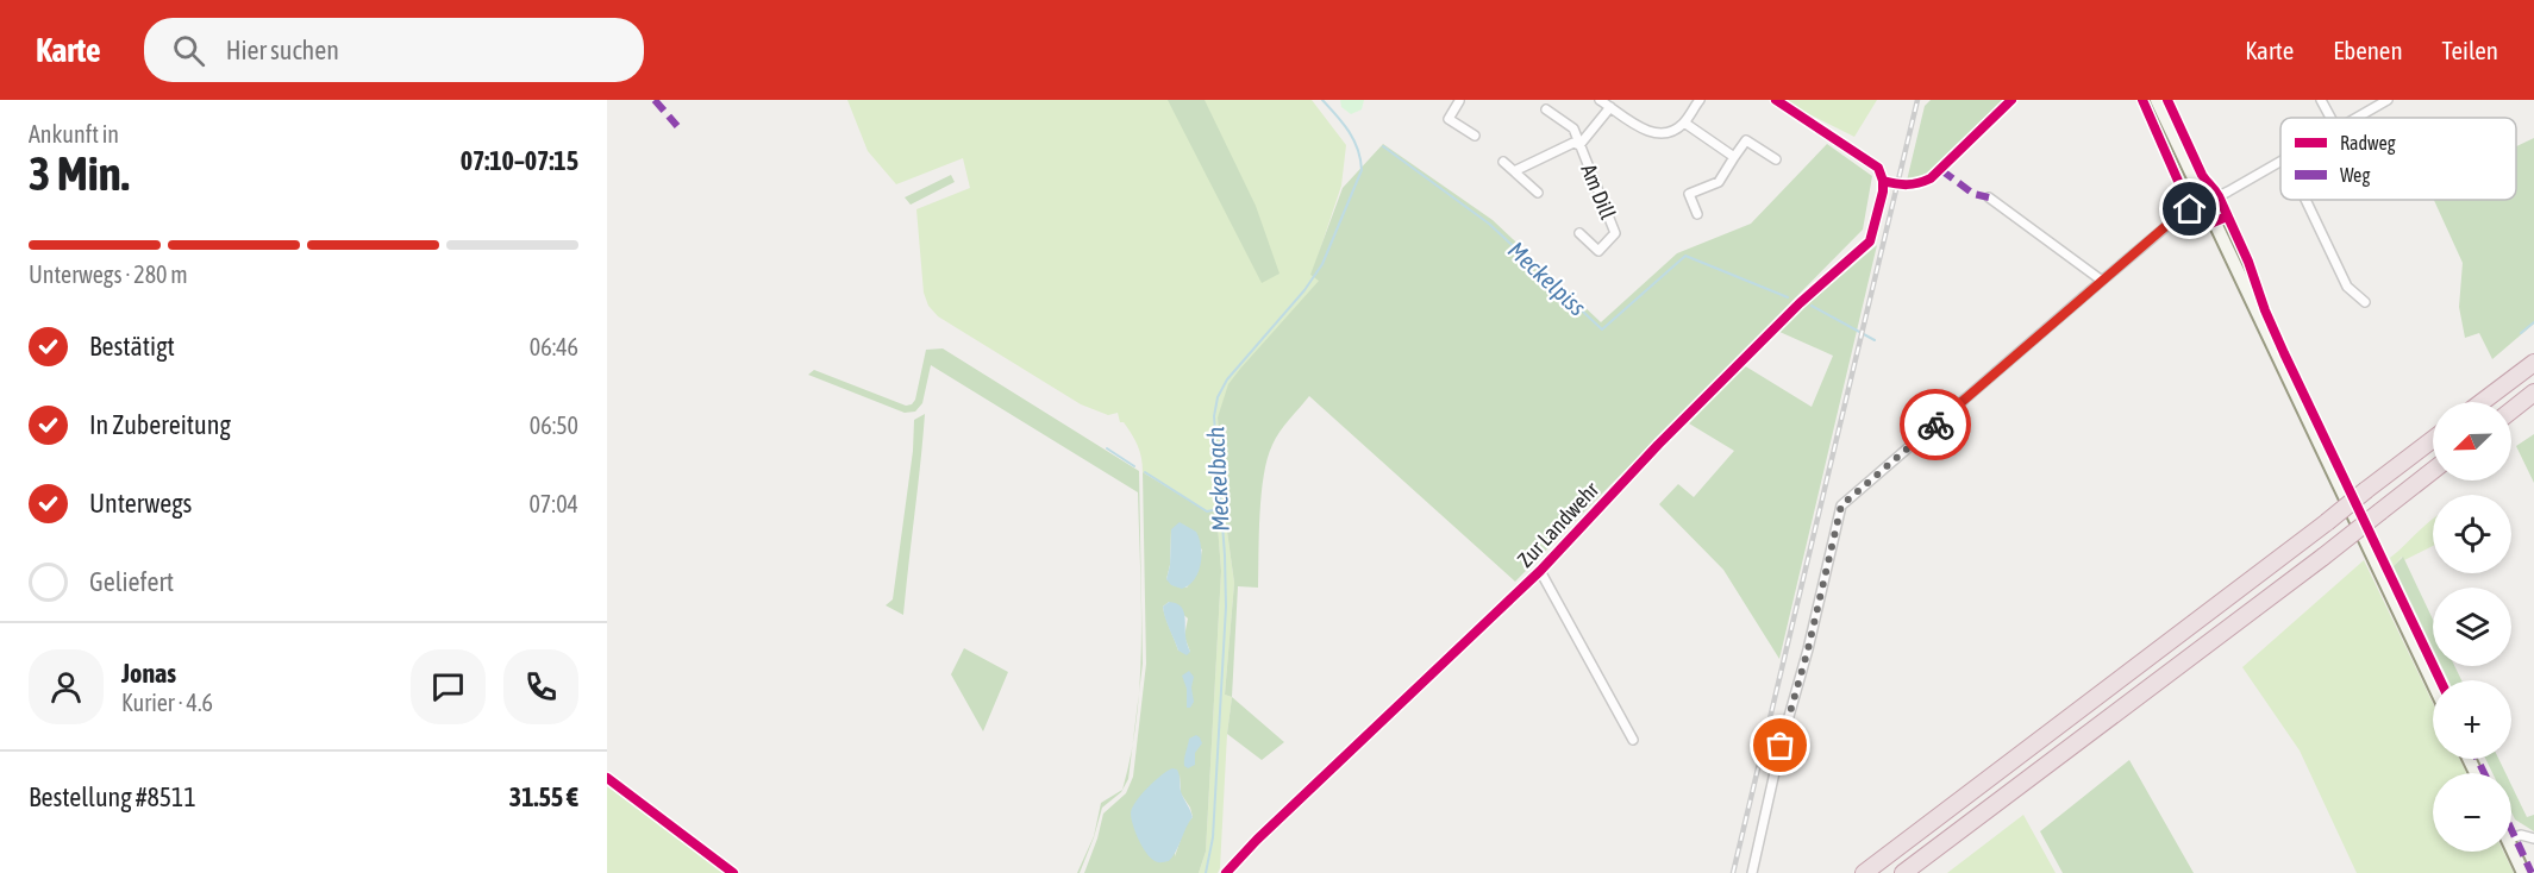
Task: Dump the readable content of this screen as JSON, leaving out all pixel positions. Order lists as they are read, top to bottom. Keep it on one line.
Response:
{"streets":{"street":["Am Dill","Zur Landwehr"]},"water":["Meckelpiss","Meckelbach"],"legend":["Radweg","Weg"],"north":"bottom left","page":{"header":"Karte","search":"Hier suchen","nav":["Karte","Ebenen","Teilen"],"heading":["3 Min.","Ankunft in","07:10–07:15"],"panel":["Jonas","Kurier · 4.6","Bestellung #8511","31.55 €"],"bar":"Unterwegs · 280 m","list":[["Bestätigt","06:46"],["In Zubereitung","06:50"],["Unterwegs","07:04"],"Geliefert"],"map_buttons":["+","−"]}}
